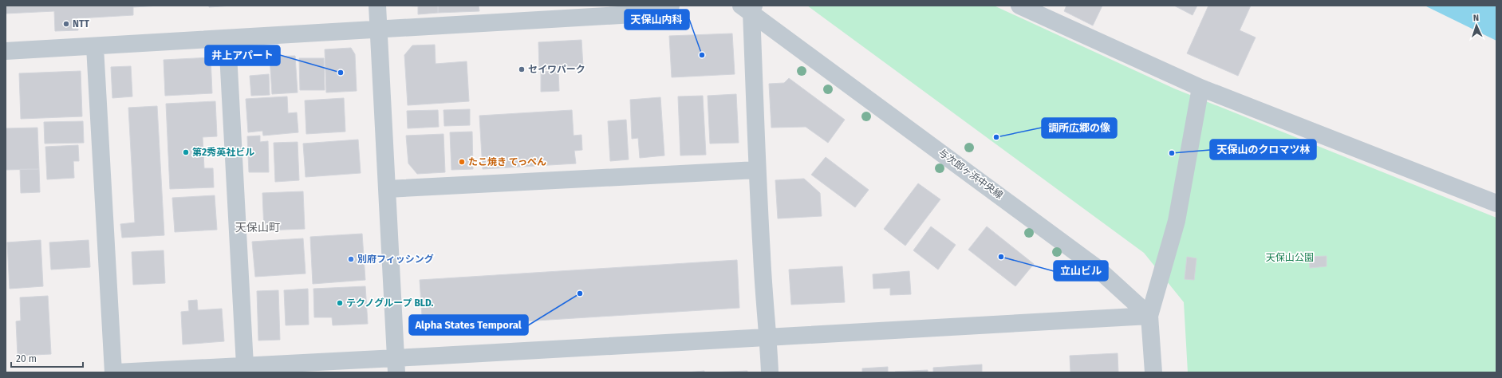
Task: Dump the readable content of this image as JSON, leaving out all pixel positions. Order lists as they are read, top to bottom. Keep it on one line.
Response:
{"streets":{"street":["与次郎ヶ浜中央線"]},"districts":["天保山町"],"parks":["天保山公園"],"places":["NTT","天保山内科","セイワパーク","井上アパート","調所広郷の像","第2秀英社ビル","天保山のクロマツ林","たこ焼き てっぺん","立山ビル","別府フィッシング","Alpha States Temporal","テクノグループ BLD."],"scale_bar":"20 m","north":"top"}
